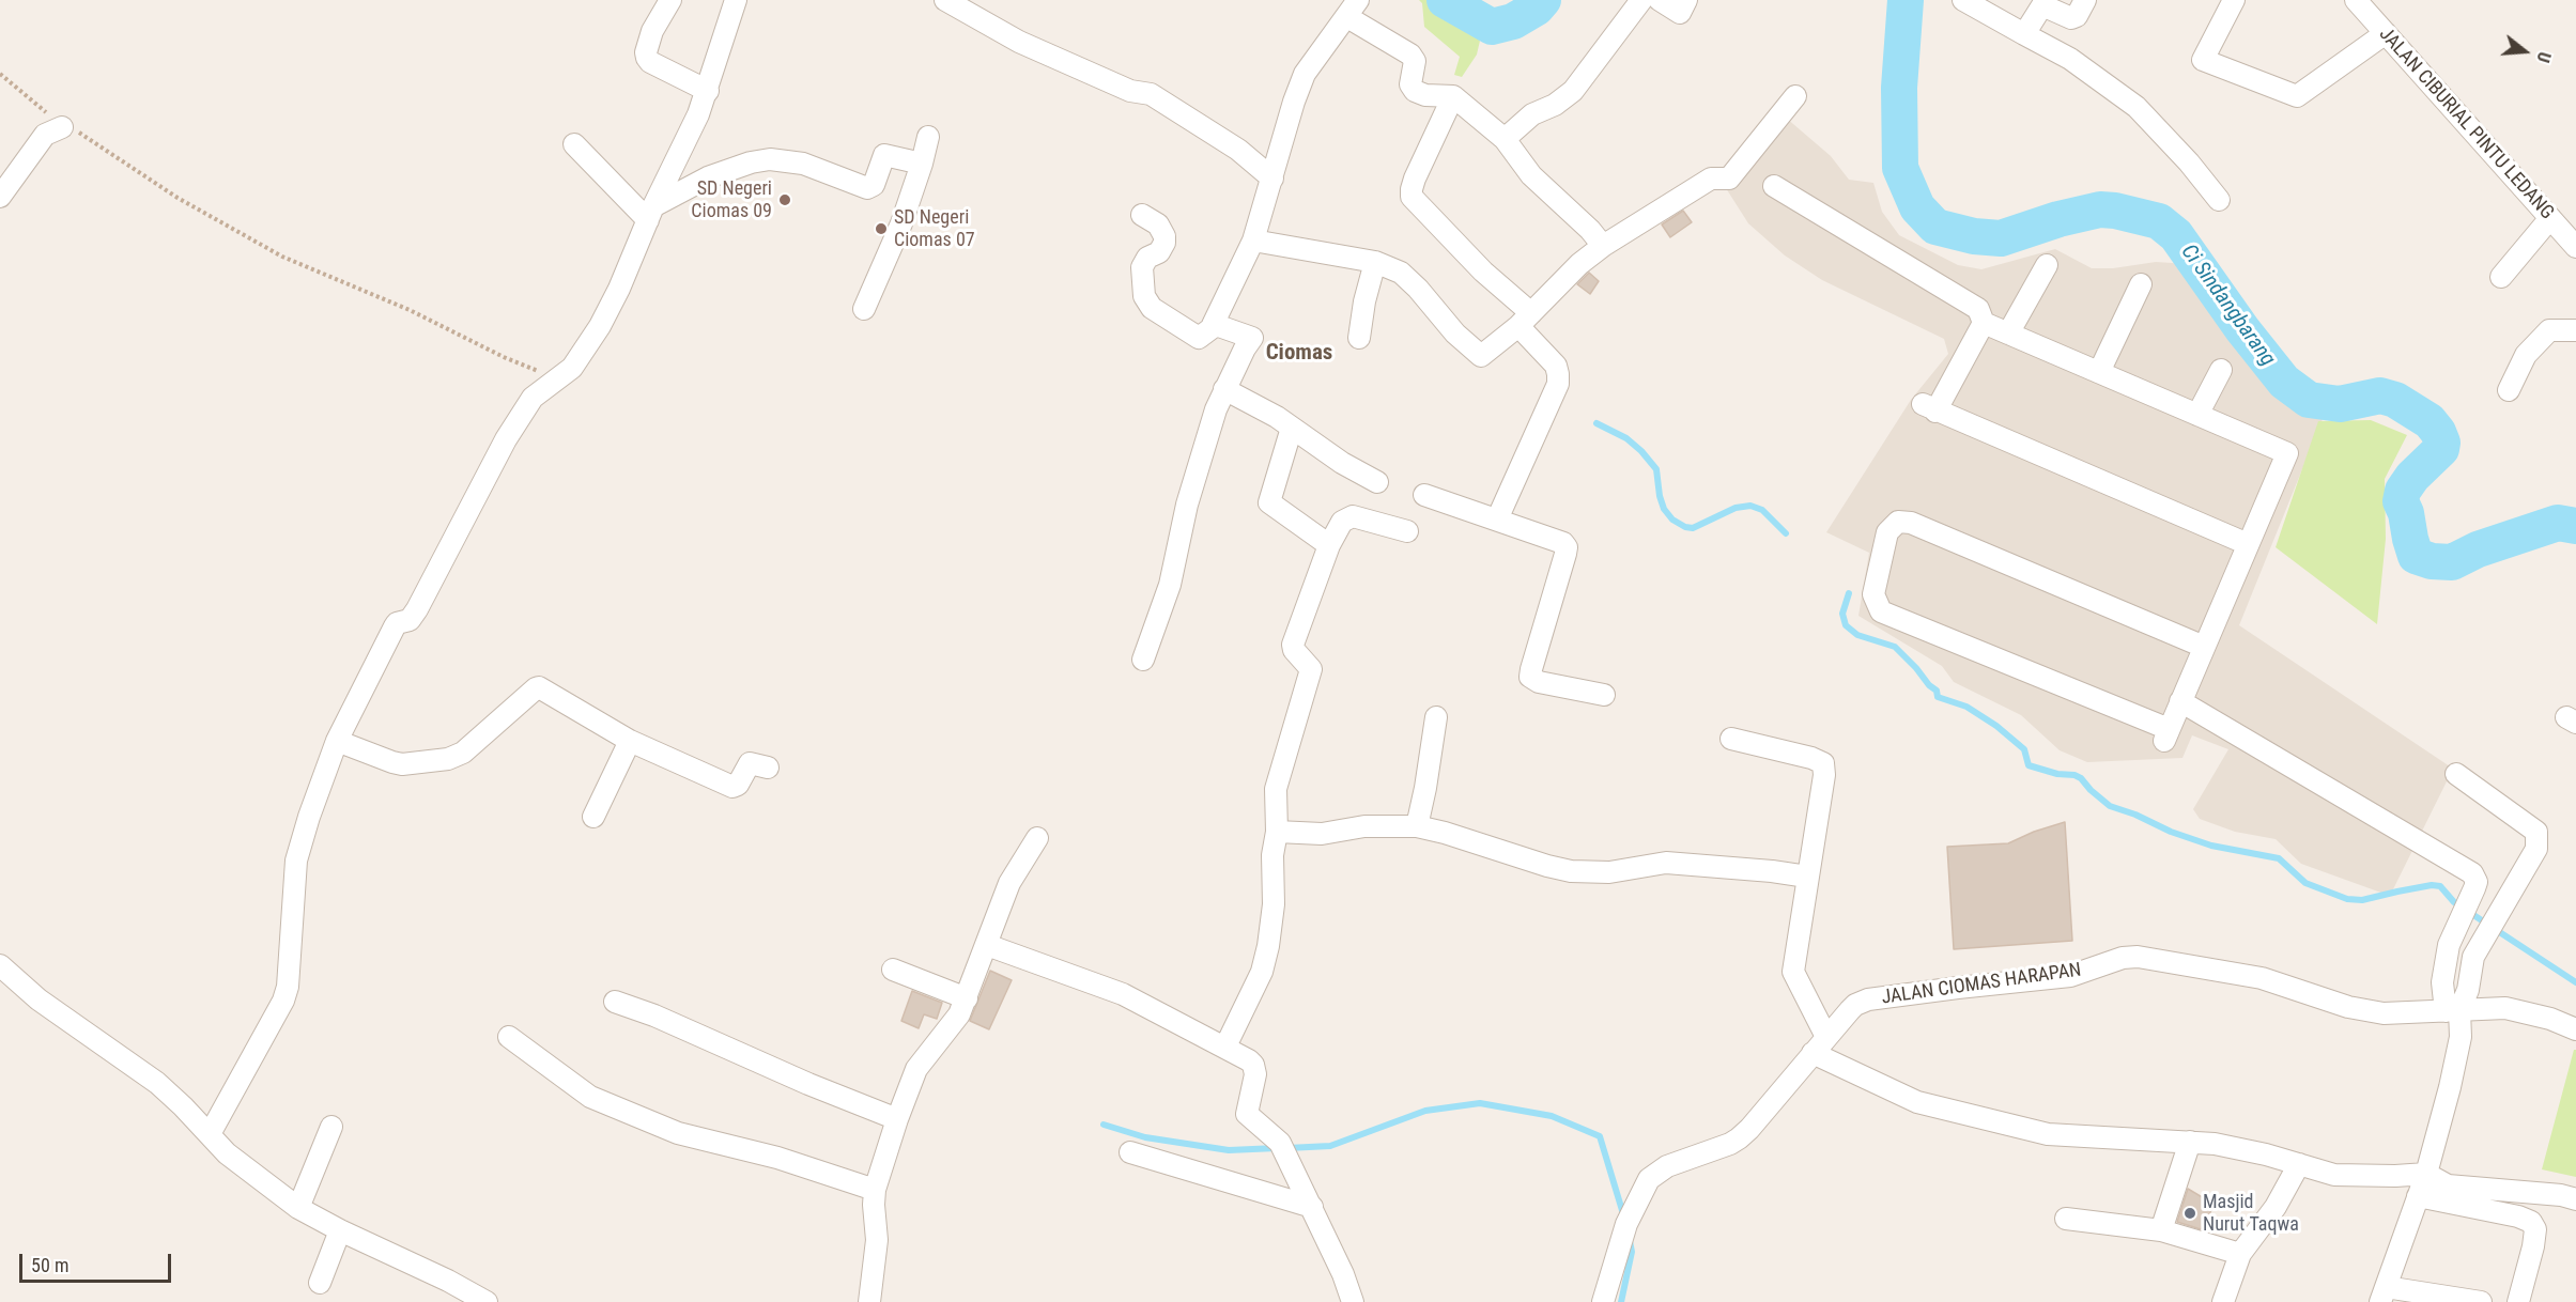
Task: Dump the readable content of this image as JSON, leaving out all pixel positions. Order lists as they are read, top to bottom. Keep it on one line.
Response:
{"streets":{"street":["JALAN CIBURIAL PINTU LEDANG","JALAN CIOMAS HARAPAN"]},"districts":["Ciomas"],"water":["Ci Sindangbarang"],"places":["SD Negeri Ciomas 09","SD Negeri Ciomas 07","Masjid Nurut Taqwa"],"scale_bar":"50 m","north":"right"}
